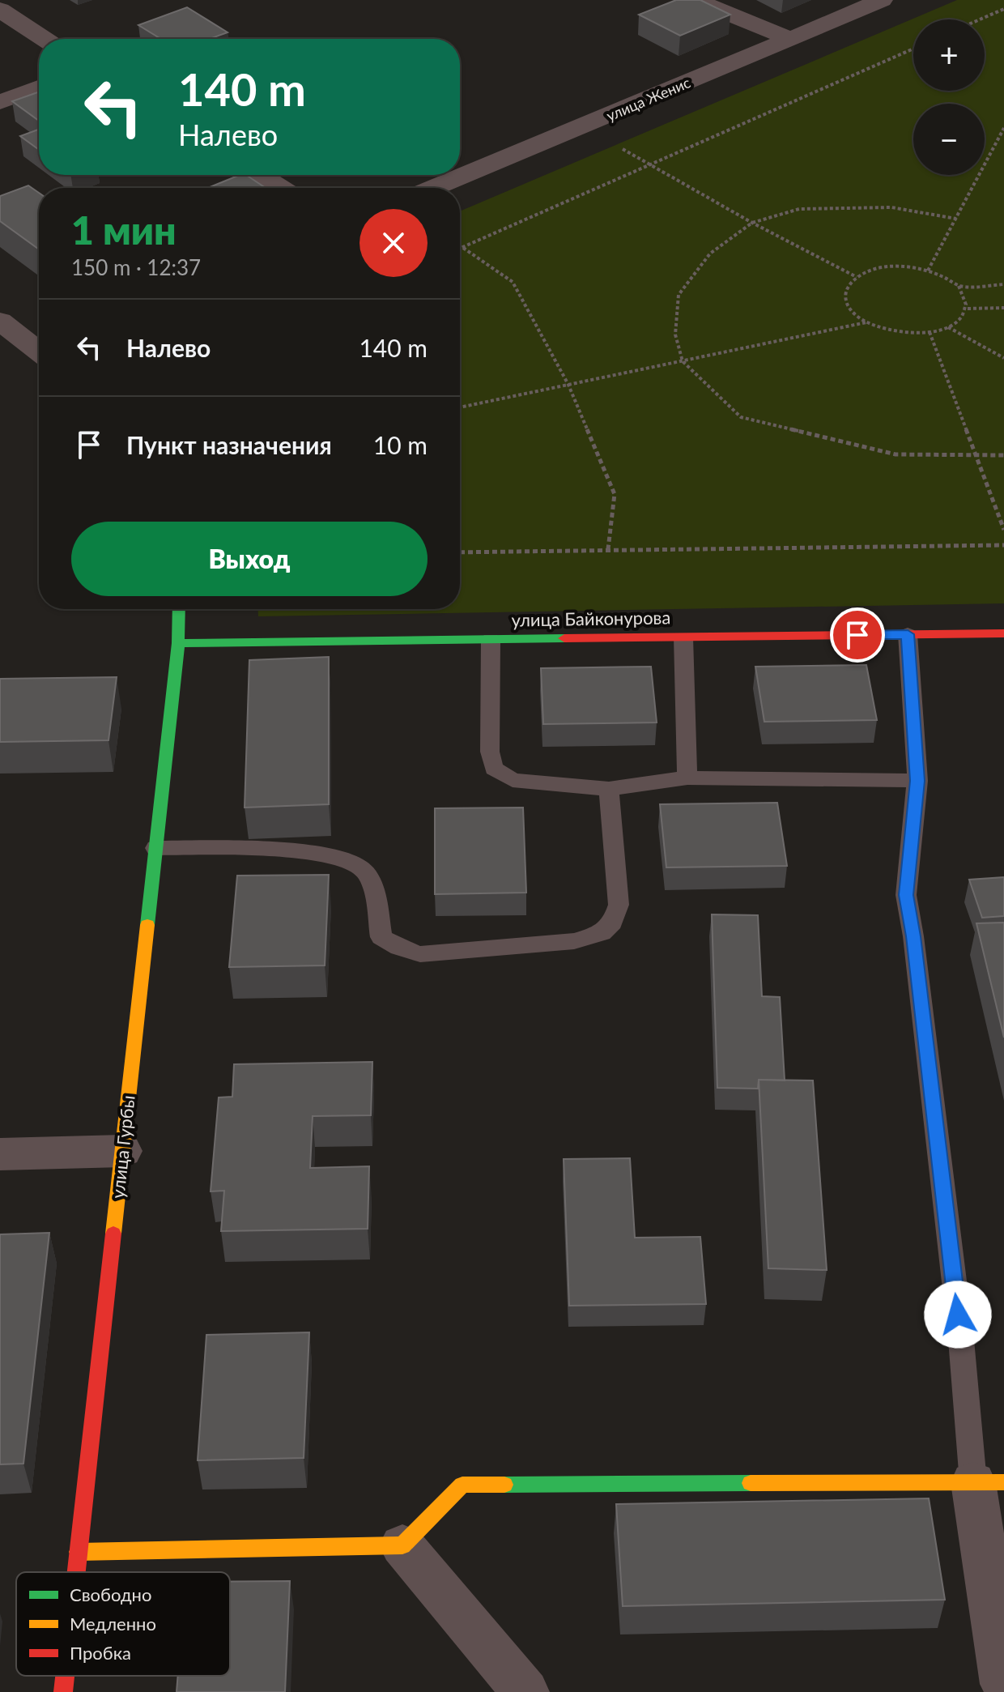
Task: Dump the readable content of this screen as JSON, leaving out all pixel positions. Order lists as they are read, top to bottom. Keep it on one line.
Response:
{"streets":{"street":["улица Женис","улица Байконурова","улица Гурбы"]},"crossings":[["улица Байконурова","улица Гурбы"]],"legend":["Свободно","Медленно","Пробка"],"page":{"map_buttons":["+","−"],"turn":["140 m","Налево"],"heading":["1 мин","150 m · 12:37"],"list":[{"name":"Налево","value":"140 m"},{"name":"Пункт назначения","value":"10 m"}],"buttons":"Выход"}}
